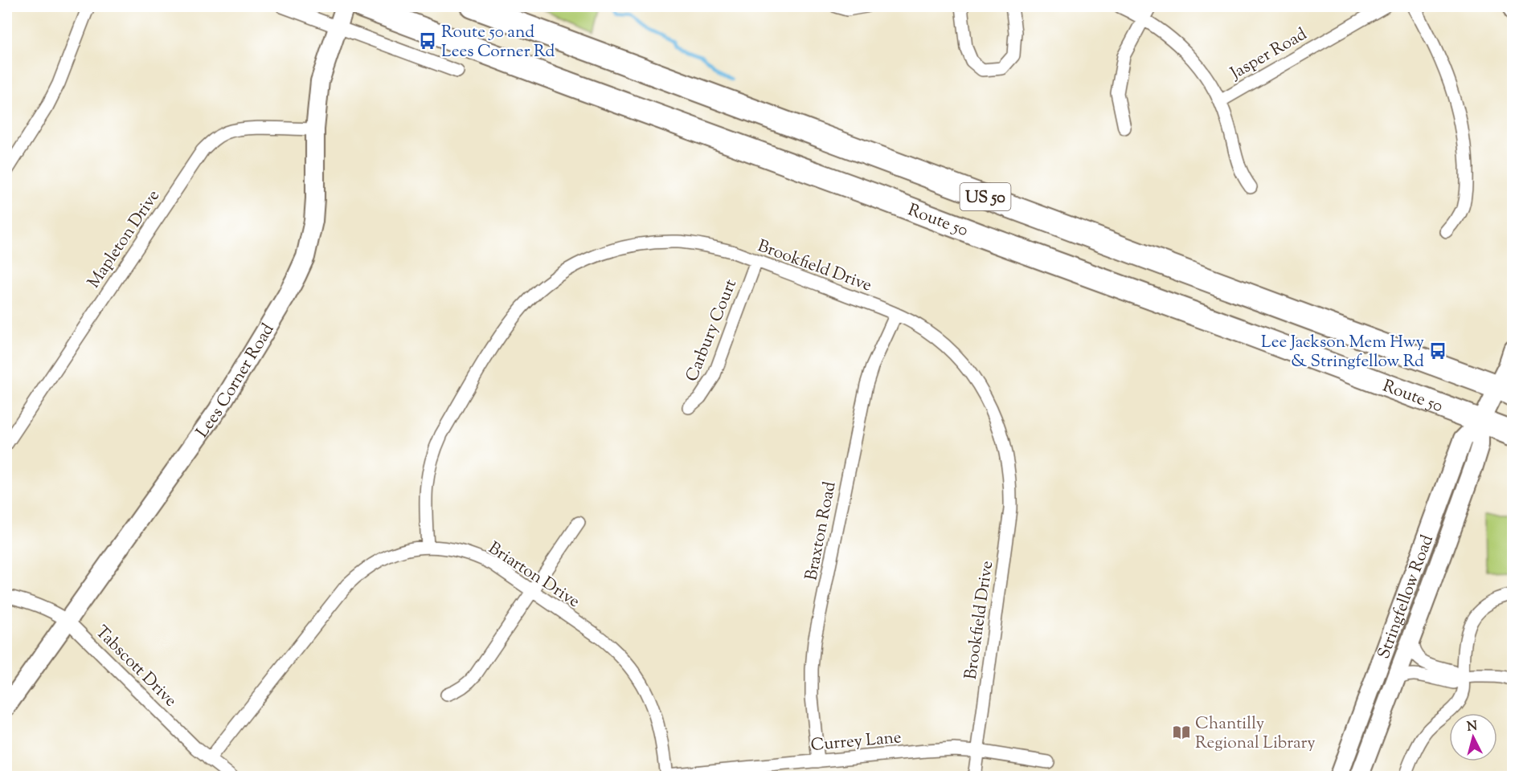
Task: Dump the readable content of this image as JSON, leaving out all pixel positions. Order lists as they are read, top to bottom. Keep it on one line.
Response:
{"streets":{"highway":["US 50","Route 50"],"main road":["Lees Corner Road","Stringfellow Road"],"street":["Jasper Road","Mapleton Drive","Brookfield Drive","Carbury Court","Braxton Road","Briarton Drive","Tabscott Drive","Currey Lane"]},"crossings":[["US 50","Stringfellow Road"],["Route 50","Stringfellow Road"],["Mapleton Drive","Lees Corner Road"],["Brookfield Drive","Carbury Court"],["Brookfield Drive","Braxton Road"],["Brookfield Drive","Briarton Drive"],["Brookfield Drive","Currey Lane"],["Lees Corner Road","Tabscott Drive"],["Braxton Road","Currey Lane"],["Briarton Drive","Tabscott Drive"],["Briarton Drive","Currey Lane"]],"places":{"bus stop":["Route 50 and Lees Corner Rd","Lee Jackson Mem Hwy & Stringfellow Rd"],"library":["Chantilly Regional Library"]},"north":"top"}
